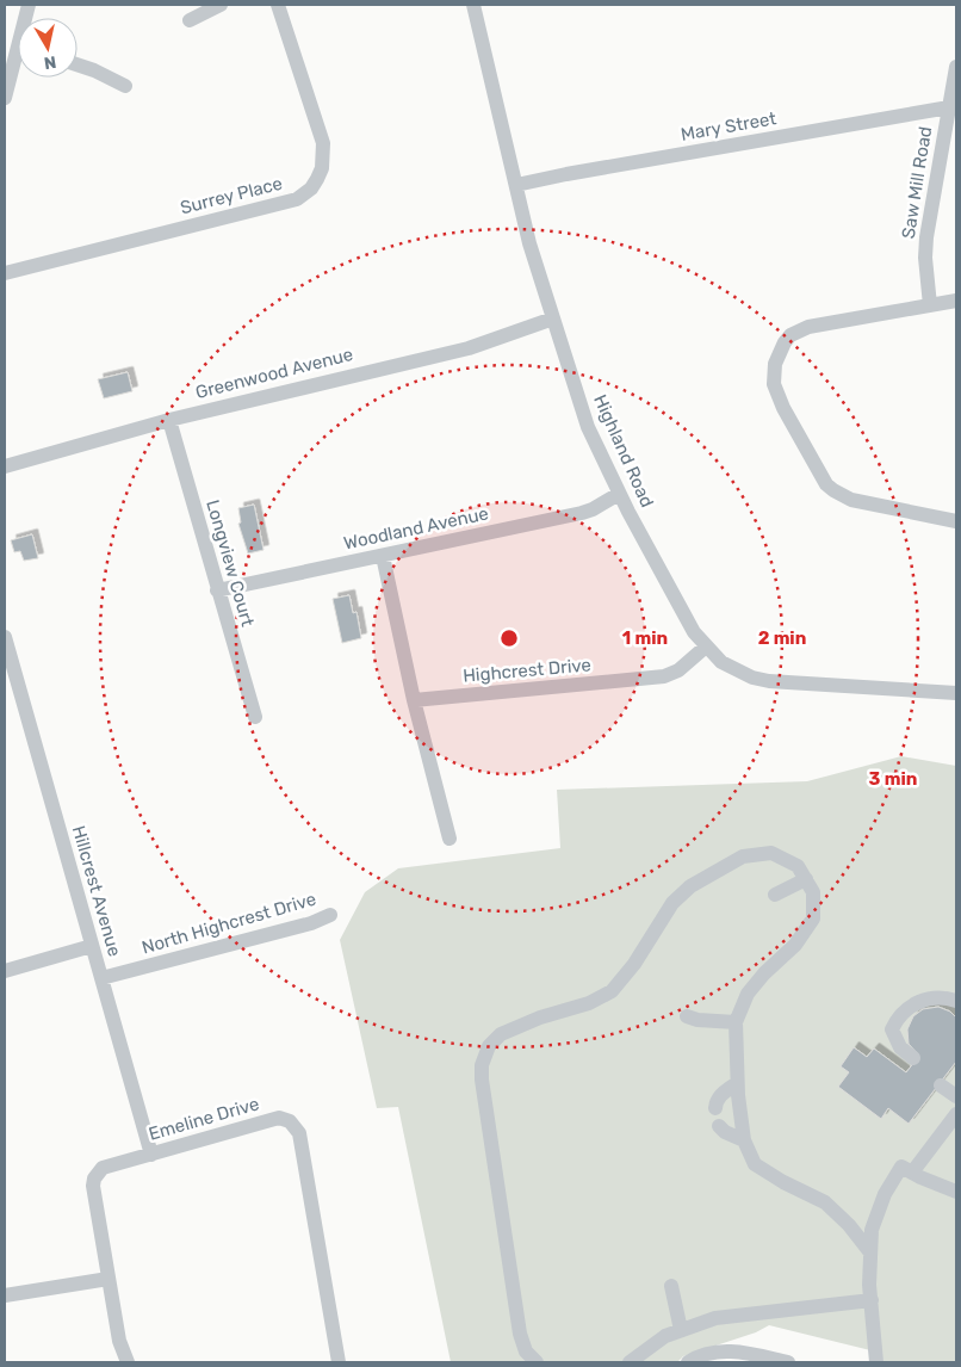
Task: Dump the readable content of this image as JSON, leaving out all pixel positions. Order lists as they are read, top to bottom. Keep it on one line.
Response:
{"streets":{"street":["Mary Street","Saw Mill Road","Surrey Place","Greenwood Avenue","Highland Road","Woodland Avenue","Longview Court","Highcrest Drive","Hillcrest Avenue","North Highcrest Drive","Emeline Drive"]},"crossings":[["Mary Street","Saw Mill Road"],["Mary Street","Highland Road"],["Greenwood Avenue","Highland Road"],["Greenwood Avenue","Longview Court"],["Highland Road","Woodland Avenue"],["Highland Road","Highcrest Drive"],["Woodland Avenue","Longview Court"],["Hillcrest Avenue","North Highcrest Drive"],["Hillcrest Avenue","Emeline Drive"]],"north":"bottom","rings":["1 min","2 min","3 min"]}
